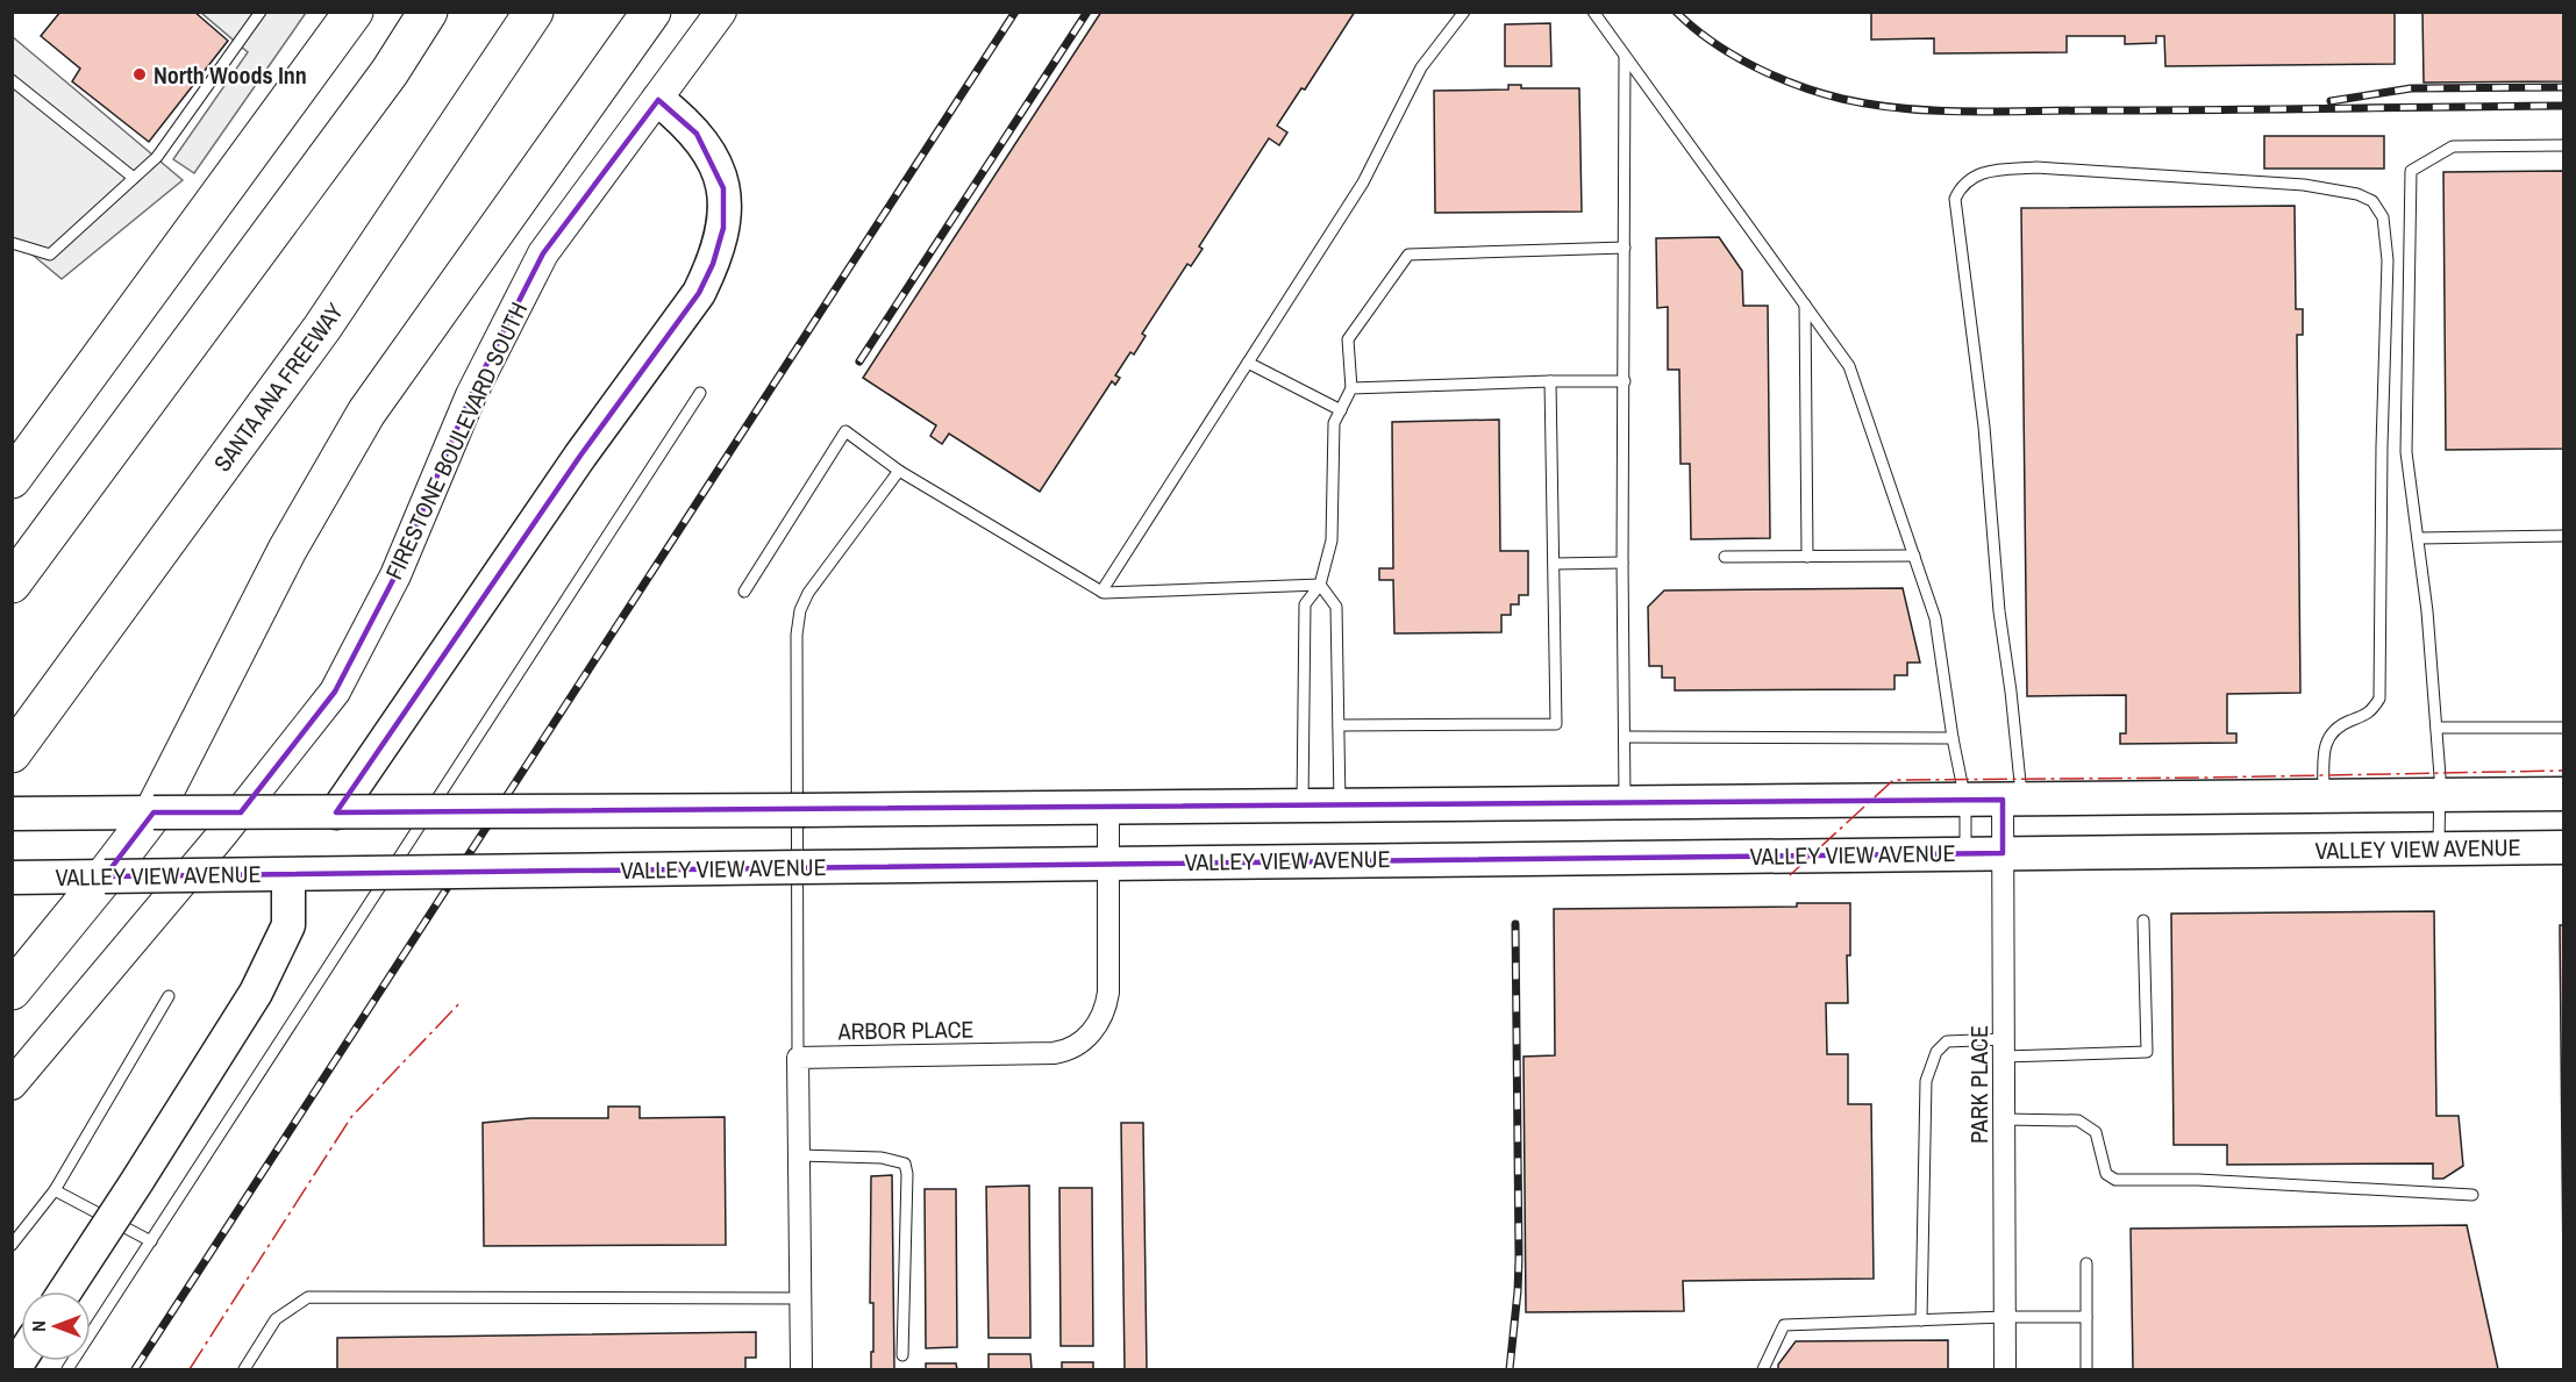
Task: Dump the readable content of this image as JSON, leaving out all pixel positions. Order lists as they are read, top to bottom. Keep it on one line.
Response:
{"streets":{"highway":["SANTA ANA FREEWAY"],"main road":["VALLEY VIEW AVENUE"],"street":["FIRESTONE BOULEVARD SOUTH","ARBOR PLACE","PARK PLACE"]},"crossings":[["VALLEY VIEW AVENUE","ARBOR PLACE"],["VALLEY VIEW AVENUE","PARK PLACE"]],"places":["North Woods Inn"],"north":"left"}
